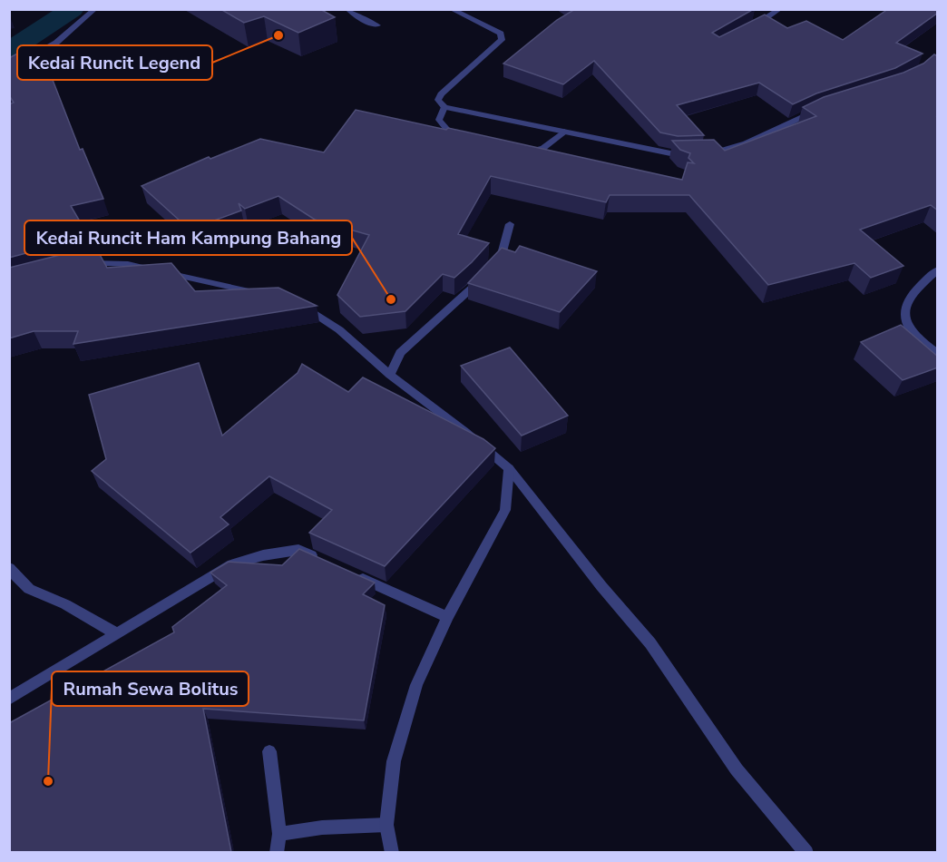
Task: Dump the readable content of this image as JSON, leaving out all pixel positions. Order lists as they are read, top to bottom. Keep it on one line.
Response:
{"places":["Kedai Runcit Legend","Kedai Runcit Ham Kampung Bahang","Rumah Sewa Bolitus"]}
